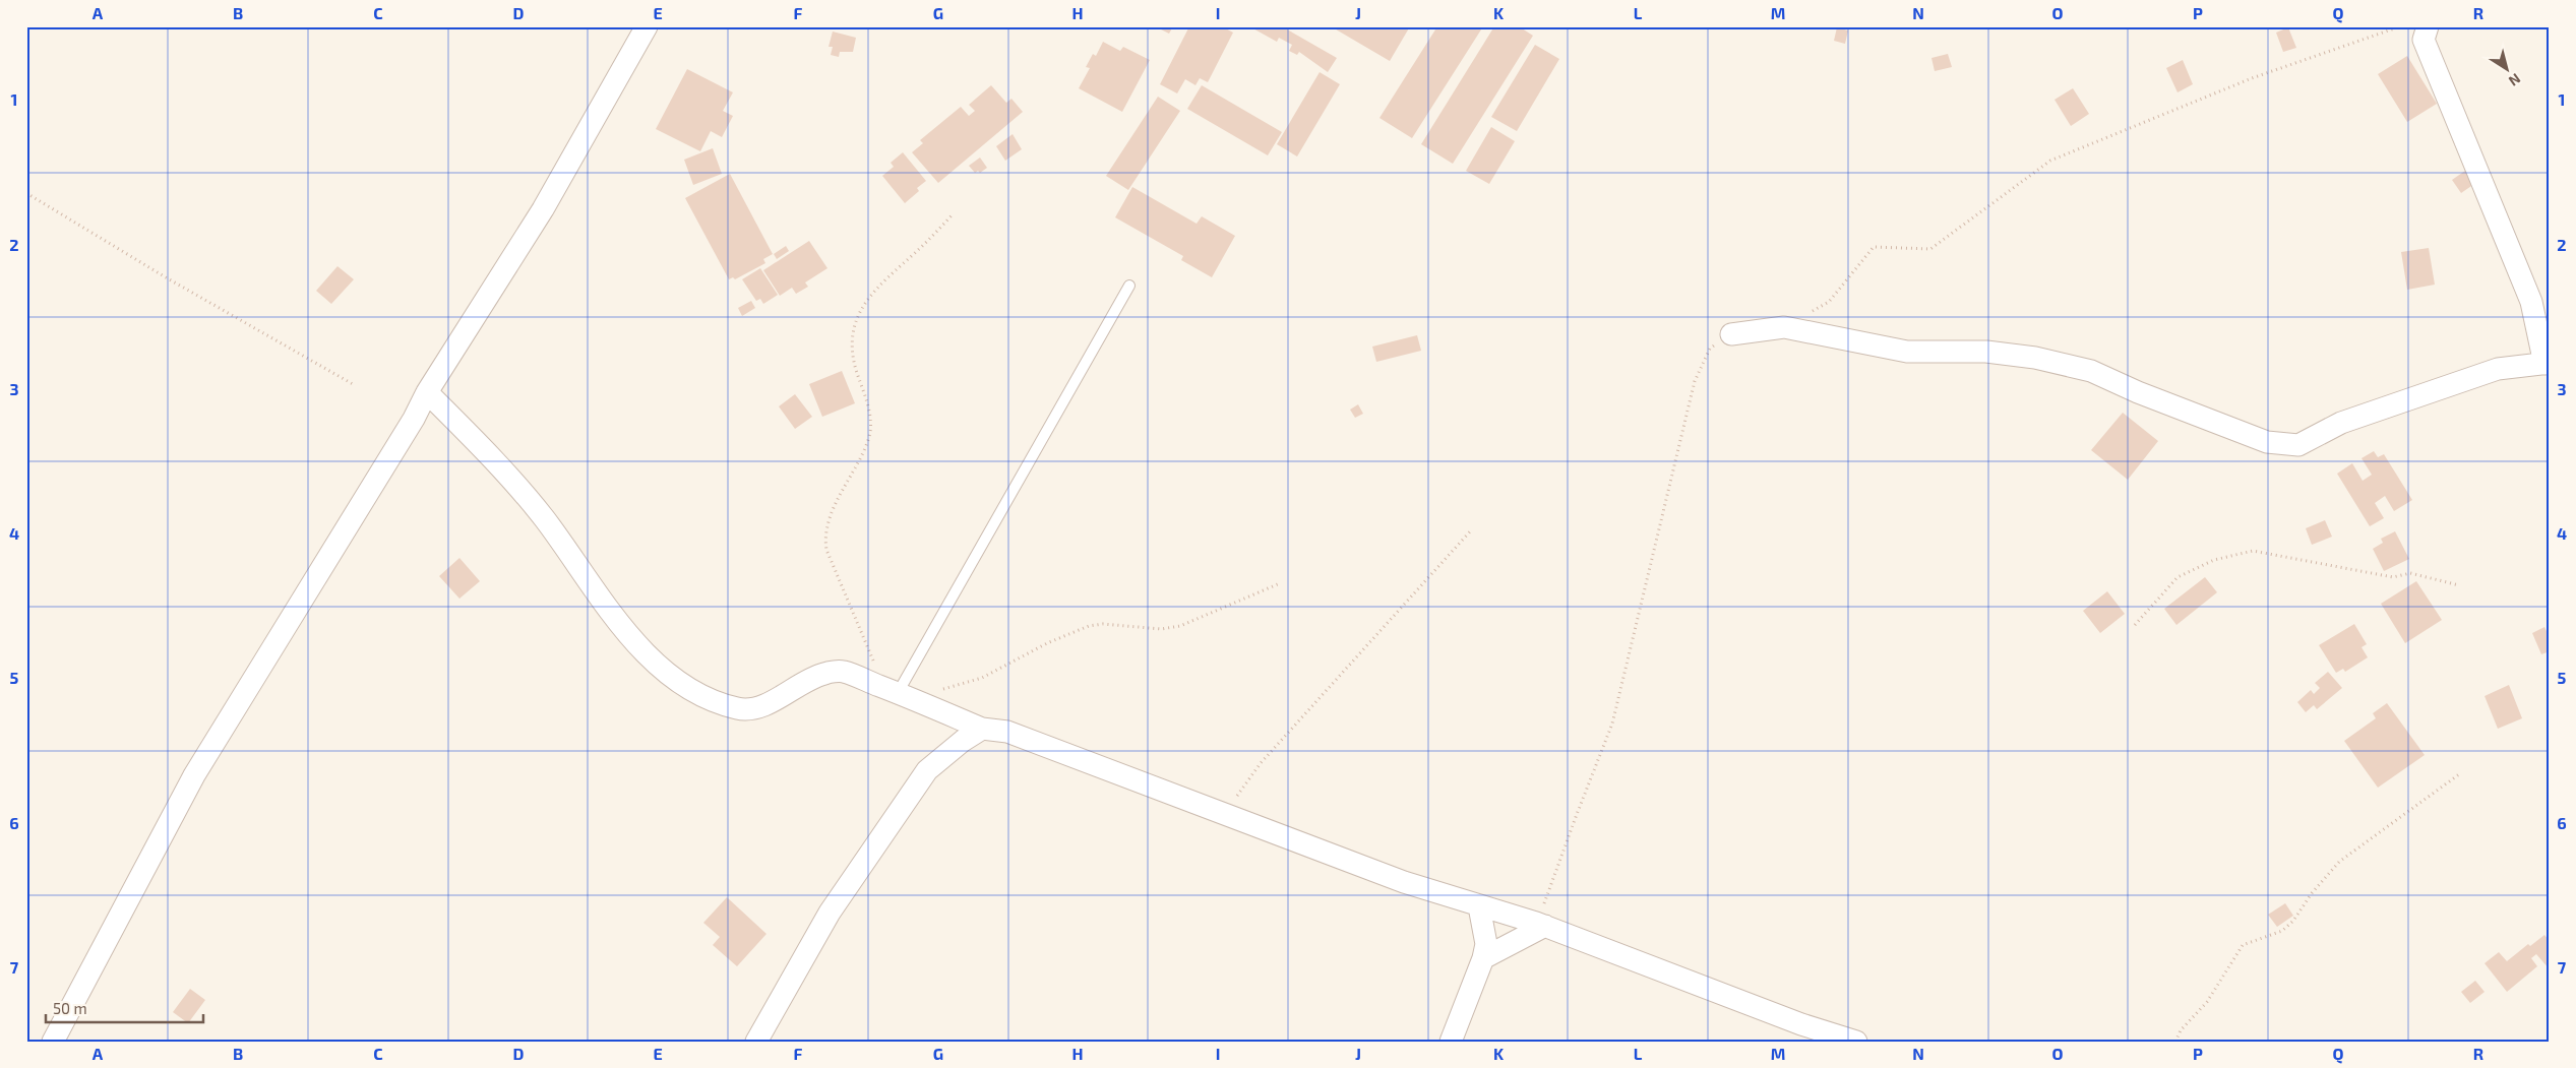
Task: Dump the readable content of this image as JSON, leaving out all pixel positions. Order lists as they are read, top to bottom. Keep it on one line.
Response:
{"scale_bar":"50 m","north":"bottom right","grid":{"columns":["A","B","C","D","E","F","G","H","I","J","K","L","M","N","O","P","Q","R"],"rows":["1","2","3","4","5","6","7"]}}
